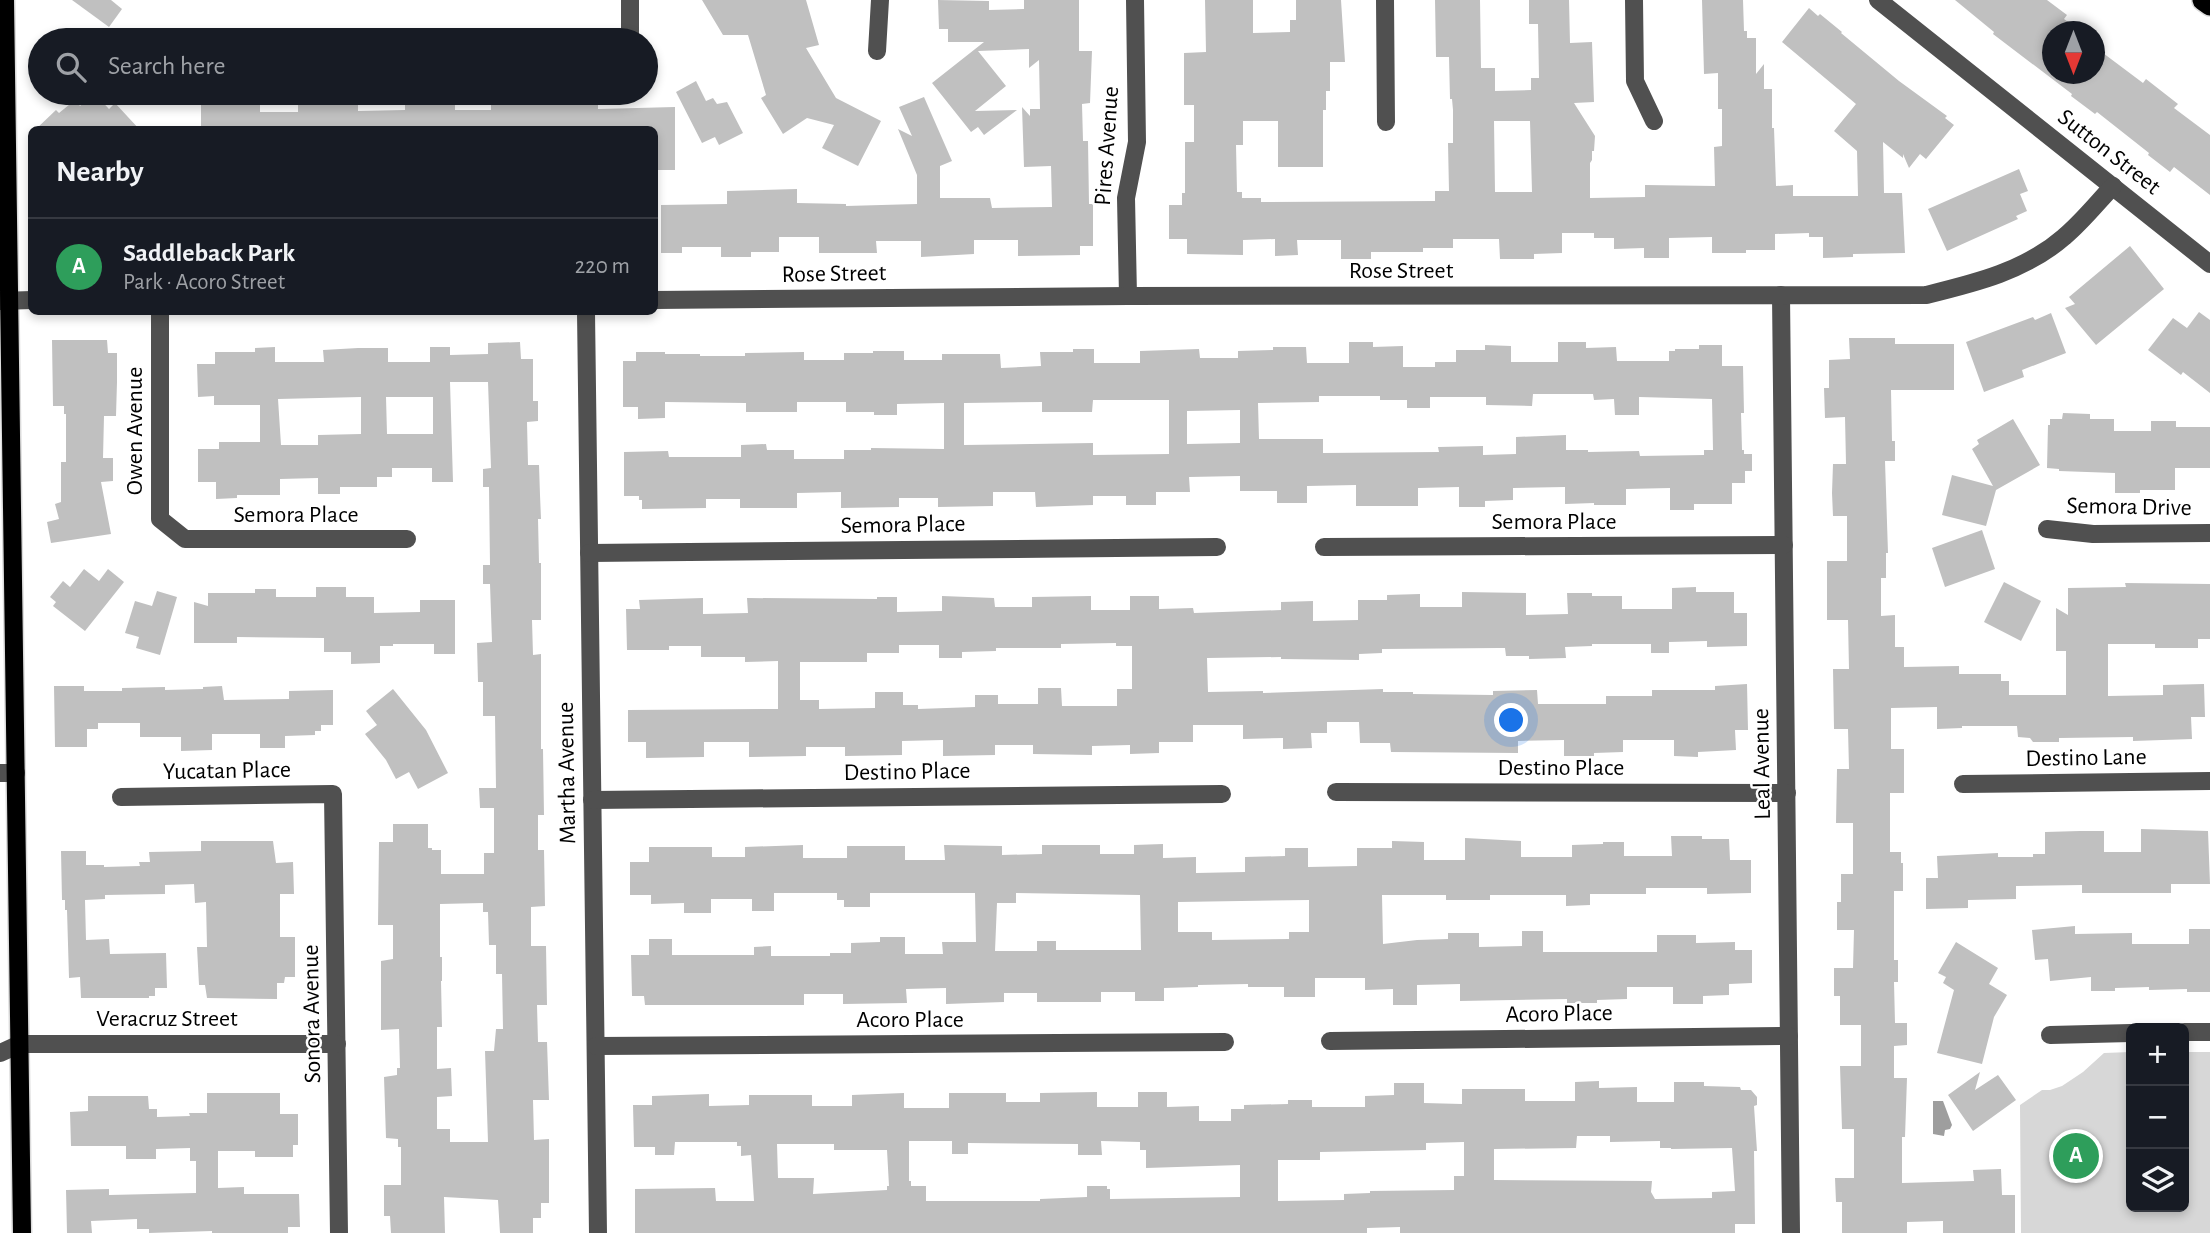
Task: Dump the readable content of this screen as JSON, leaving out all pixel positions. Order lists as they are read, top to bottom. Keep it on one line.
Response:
{"streets":{"street":["Pires Avenue","Sutton Street","Rose Street","Owen Avenue","Semora Drive","Semora Place","Destino Lane","Leal Avenue","Destino Place","Yucatan Place","Martha Avenue","Sonora Avenue","Acoro Place","Veracruz Street"]},"crossings":[["Pires Avenue","Rose Street"],["Sutton Street","Rose Street"],["Rose Street","Leal Avenue"],["Owen Avenue","Semora Place"],["Semora Place","Leal Avenue"],["Semora Place","Martha Avenue"],["Leal Avenue","Destino Place"],["Leal Avenue","Acoro Place"],["Destino Place","Martha Avenue"],["Yucatan Place","Sonora Avenue"],["Martha Avenue","Acoro Place"],["Sonora Avenue","Veracruz Street"]],"north":"bottom","page":{"search":"Search here","heading":"Nearby","list":[{"mark":"A","name":"Saddleback Park","note":"Park · Acoro Street","value":"220 m"}],"map_buttons":["+","−"],"pins":"A"}}
